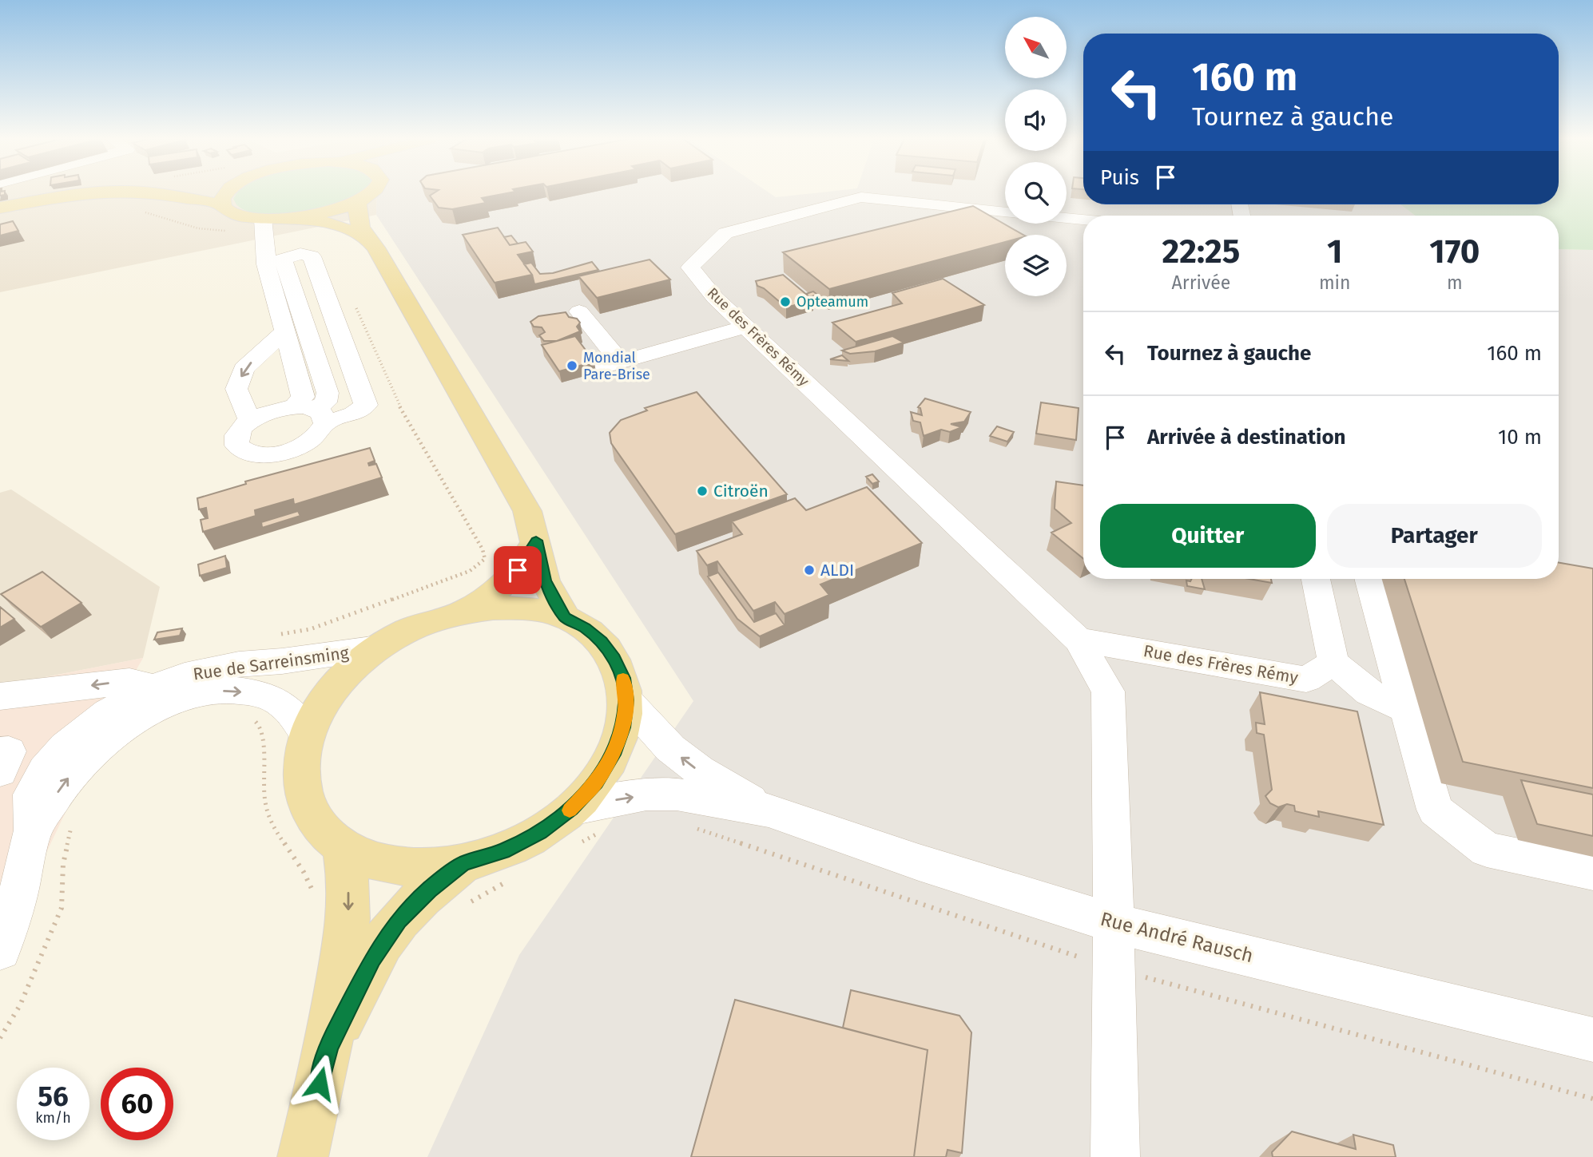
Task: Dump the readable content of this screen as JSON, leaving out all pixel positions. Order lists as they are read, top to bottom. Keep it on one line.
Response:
{"streets":{"street":["Rue des Frères Rémy","Rue de Sarreinsming","Rue André Rausch"]},"crossings":[["Rue des Frères Rémy","Rue André Rausch"]],"places":["Opteamum","Mondial Pare-Brise","Citroën","ALDI"],"north":"top left","page":{"turn":["160 m","Tournez à gauche"],"then":"Puis","eta":["22:25","Arrivée","1","min","170","m"],"list":[{"name":"Tournez à gauche","value":"160 m"},{"name":"Arrivée à destination","value":"10 m"}],"buttons":["Quitter","Partager"],"speed":"56 km/h","limit":"60"}}
